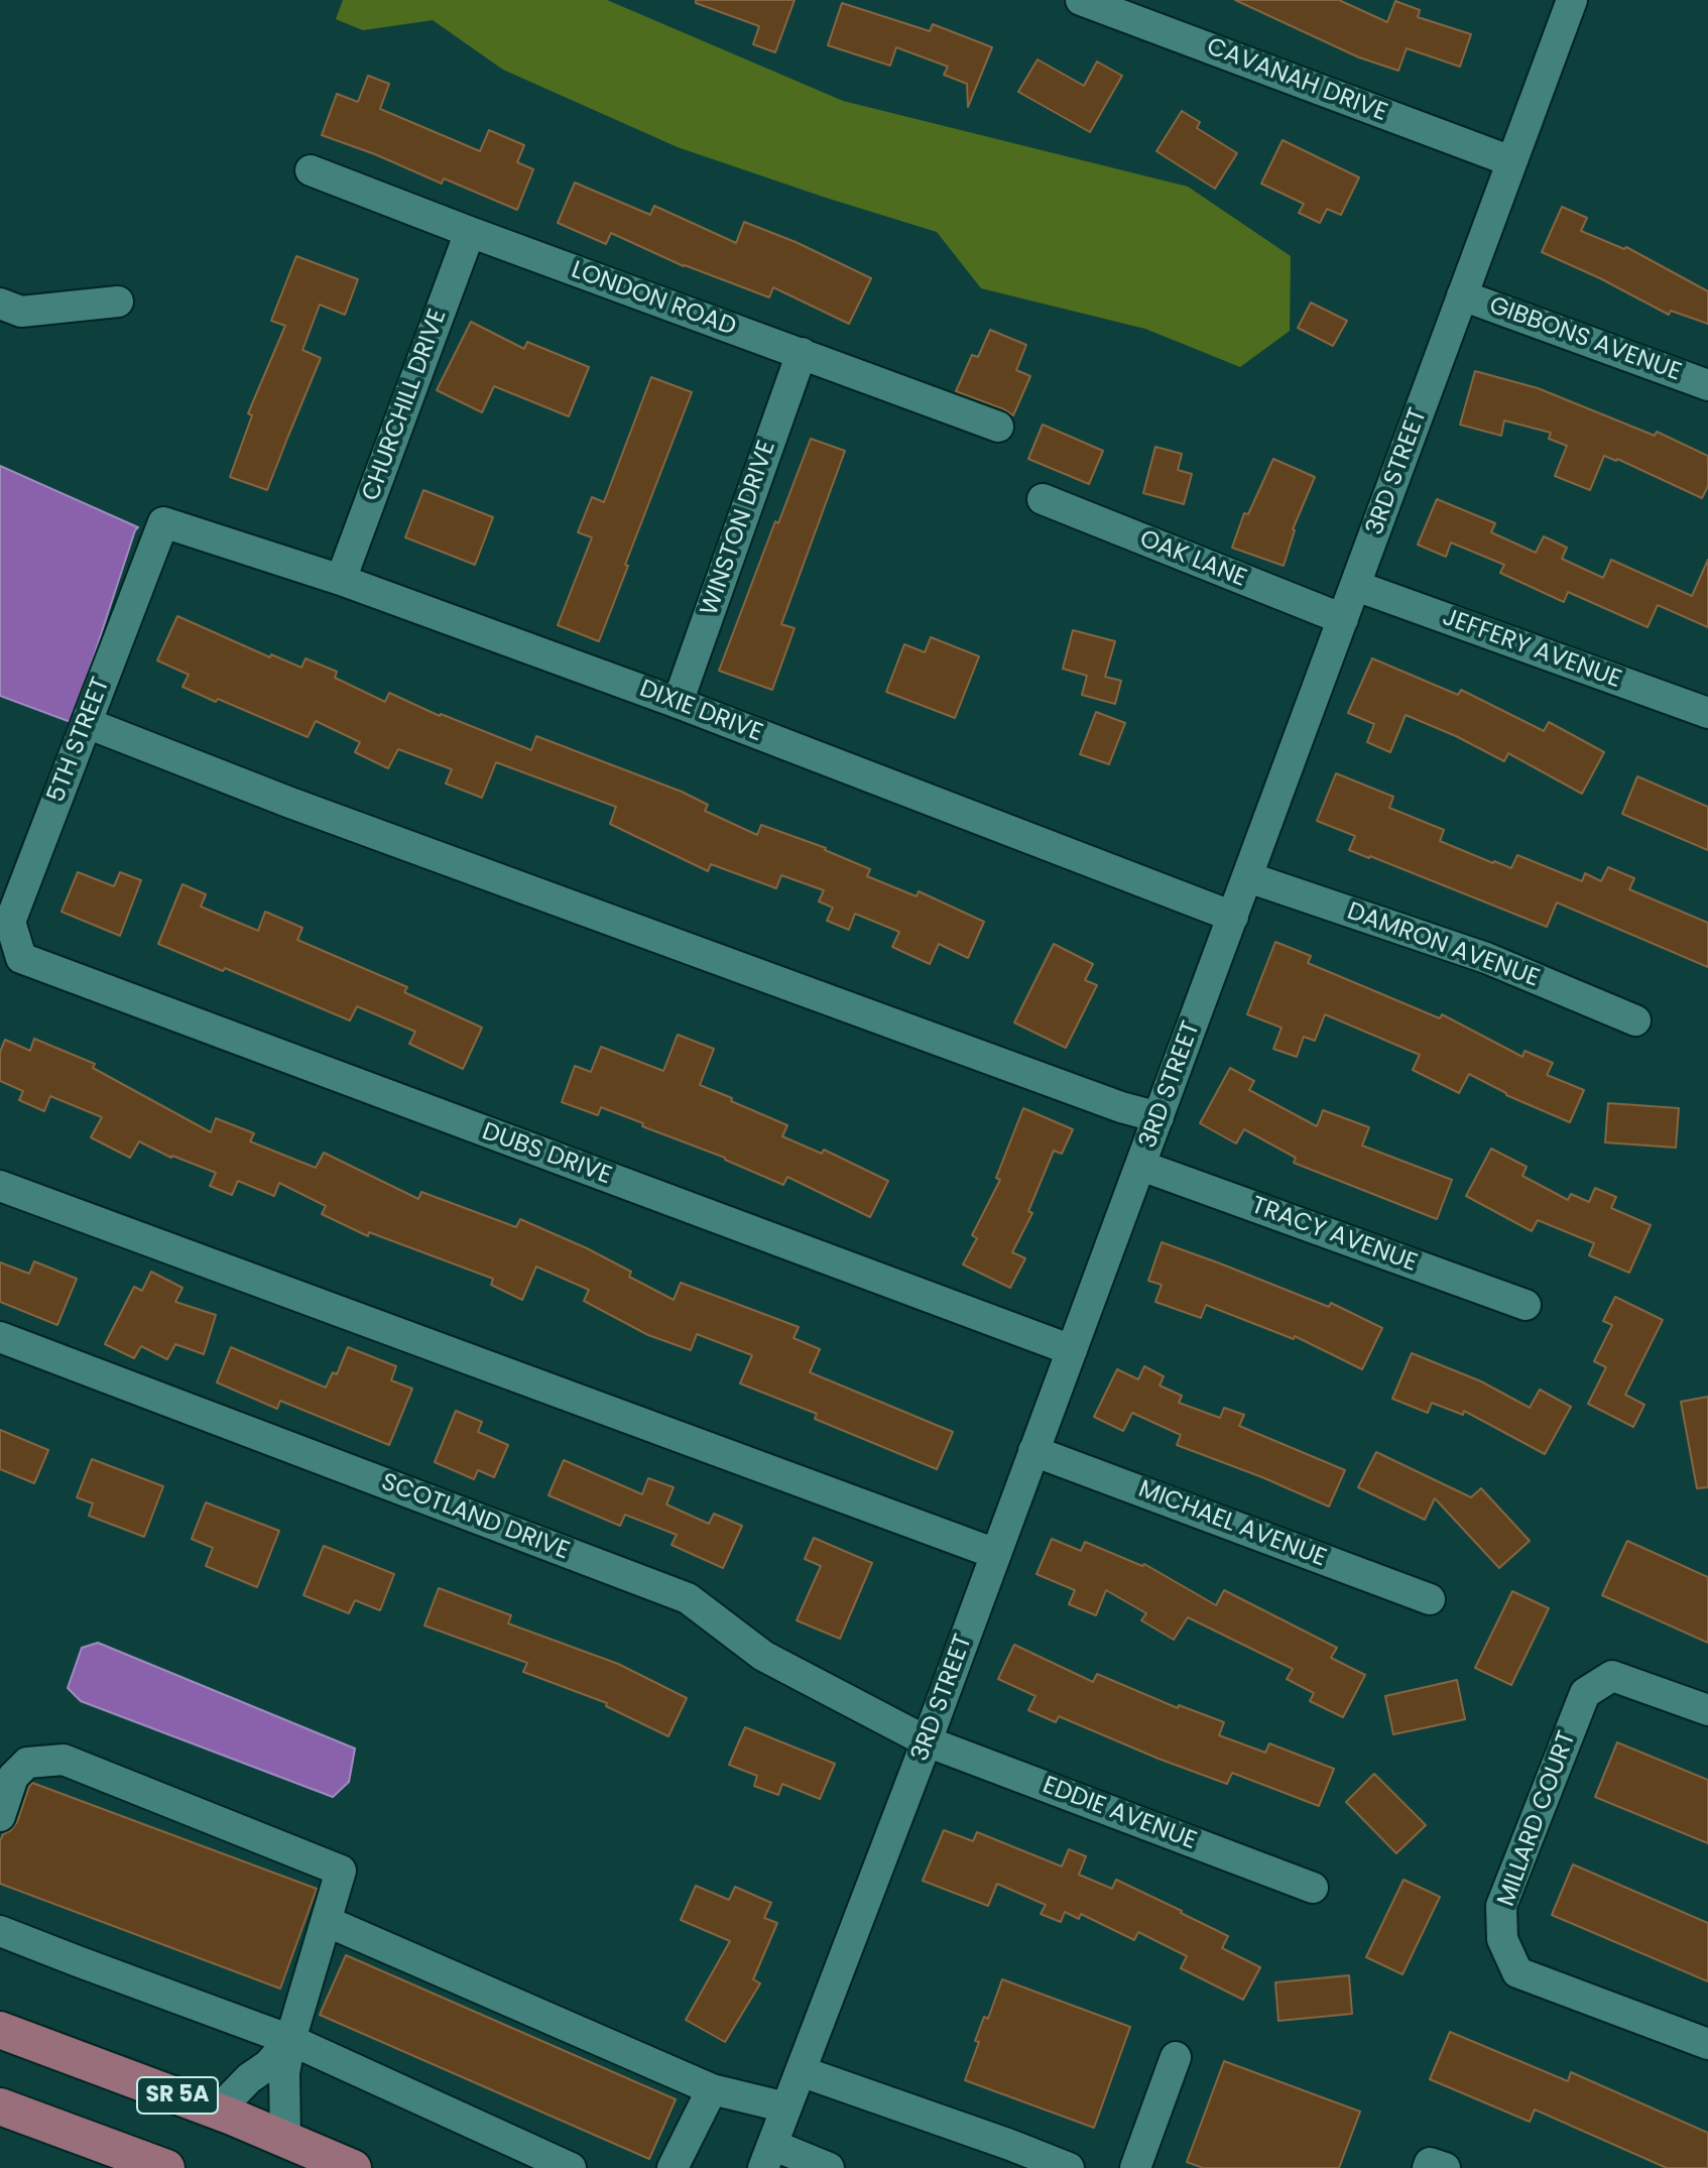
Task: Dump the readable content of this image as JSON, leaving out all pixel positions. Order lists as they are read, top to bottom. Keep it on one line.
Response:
{"streets":{"main road":["SR 5A"],"street":["CAVANAH DRIVE","LONDON ROAD","GIBBONS AVENUE","CHURCHILL DRIVE","3RD STREET","WINSTON DRIVE","OAK LANE","JEFFERY AVENUE","DIXIE DRIVE","5TH STREET","DAMRON AVENUE","DUBS DRIVE","TRACY AVENUE","SCOTLAND DRIVE","MICHAEL AVENUE","EDDIE AVENUE","MILLARD COURT"]},"crossings":[["CAVANAH DRIVE","3RD STREET"],["LONDON ROAD","CHURCHILL DRIVE"],["LONDON ROAD","WINSTON DRIVE"],["GIBBONS AVENUE","3RD STREET"],["CHURCHILL DRIVE","DIXIE DRIVE"],["3RD STREET","OAK LANE"],["3RD STREET","JEFFERY AVENUE"],["3RD STREET","DIXIE DRIVE"],["3RD STREET","DAMRON AVENUE"],["3RD STREET","DUBS DRIVE"],["3RD STREET","TRACY AVENUE"],["3RD STREET","SCOTLAND DRIVE"],["3RD STREET","MICHAEL AVENUE"],["3RD STREET","EDDIE AVENUE"],["WINSTON DRIVE","DIXIE DRIVE"],["DIXIE DRIVE","5TH STREET"],["5TH STREET","DUBS DRIVE"],["SCOTLAND DRIVE","EDDIE AVENUE"]]}
